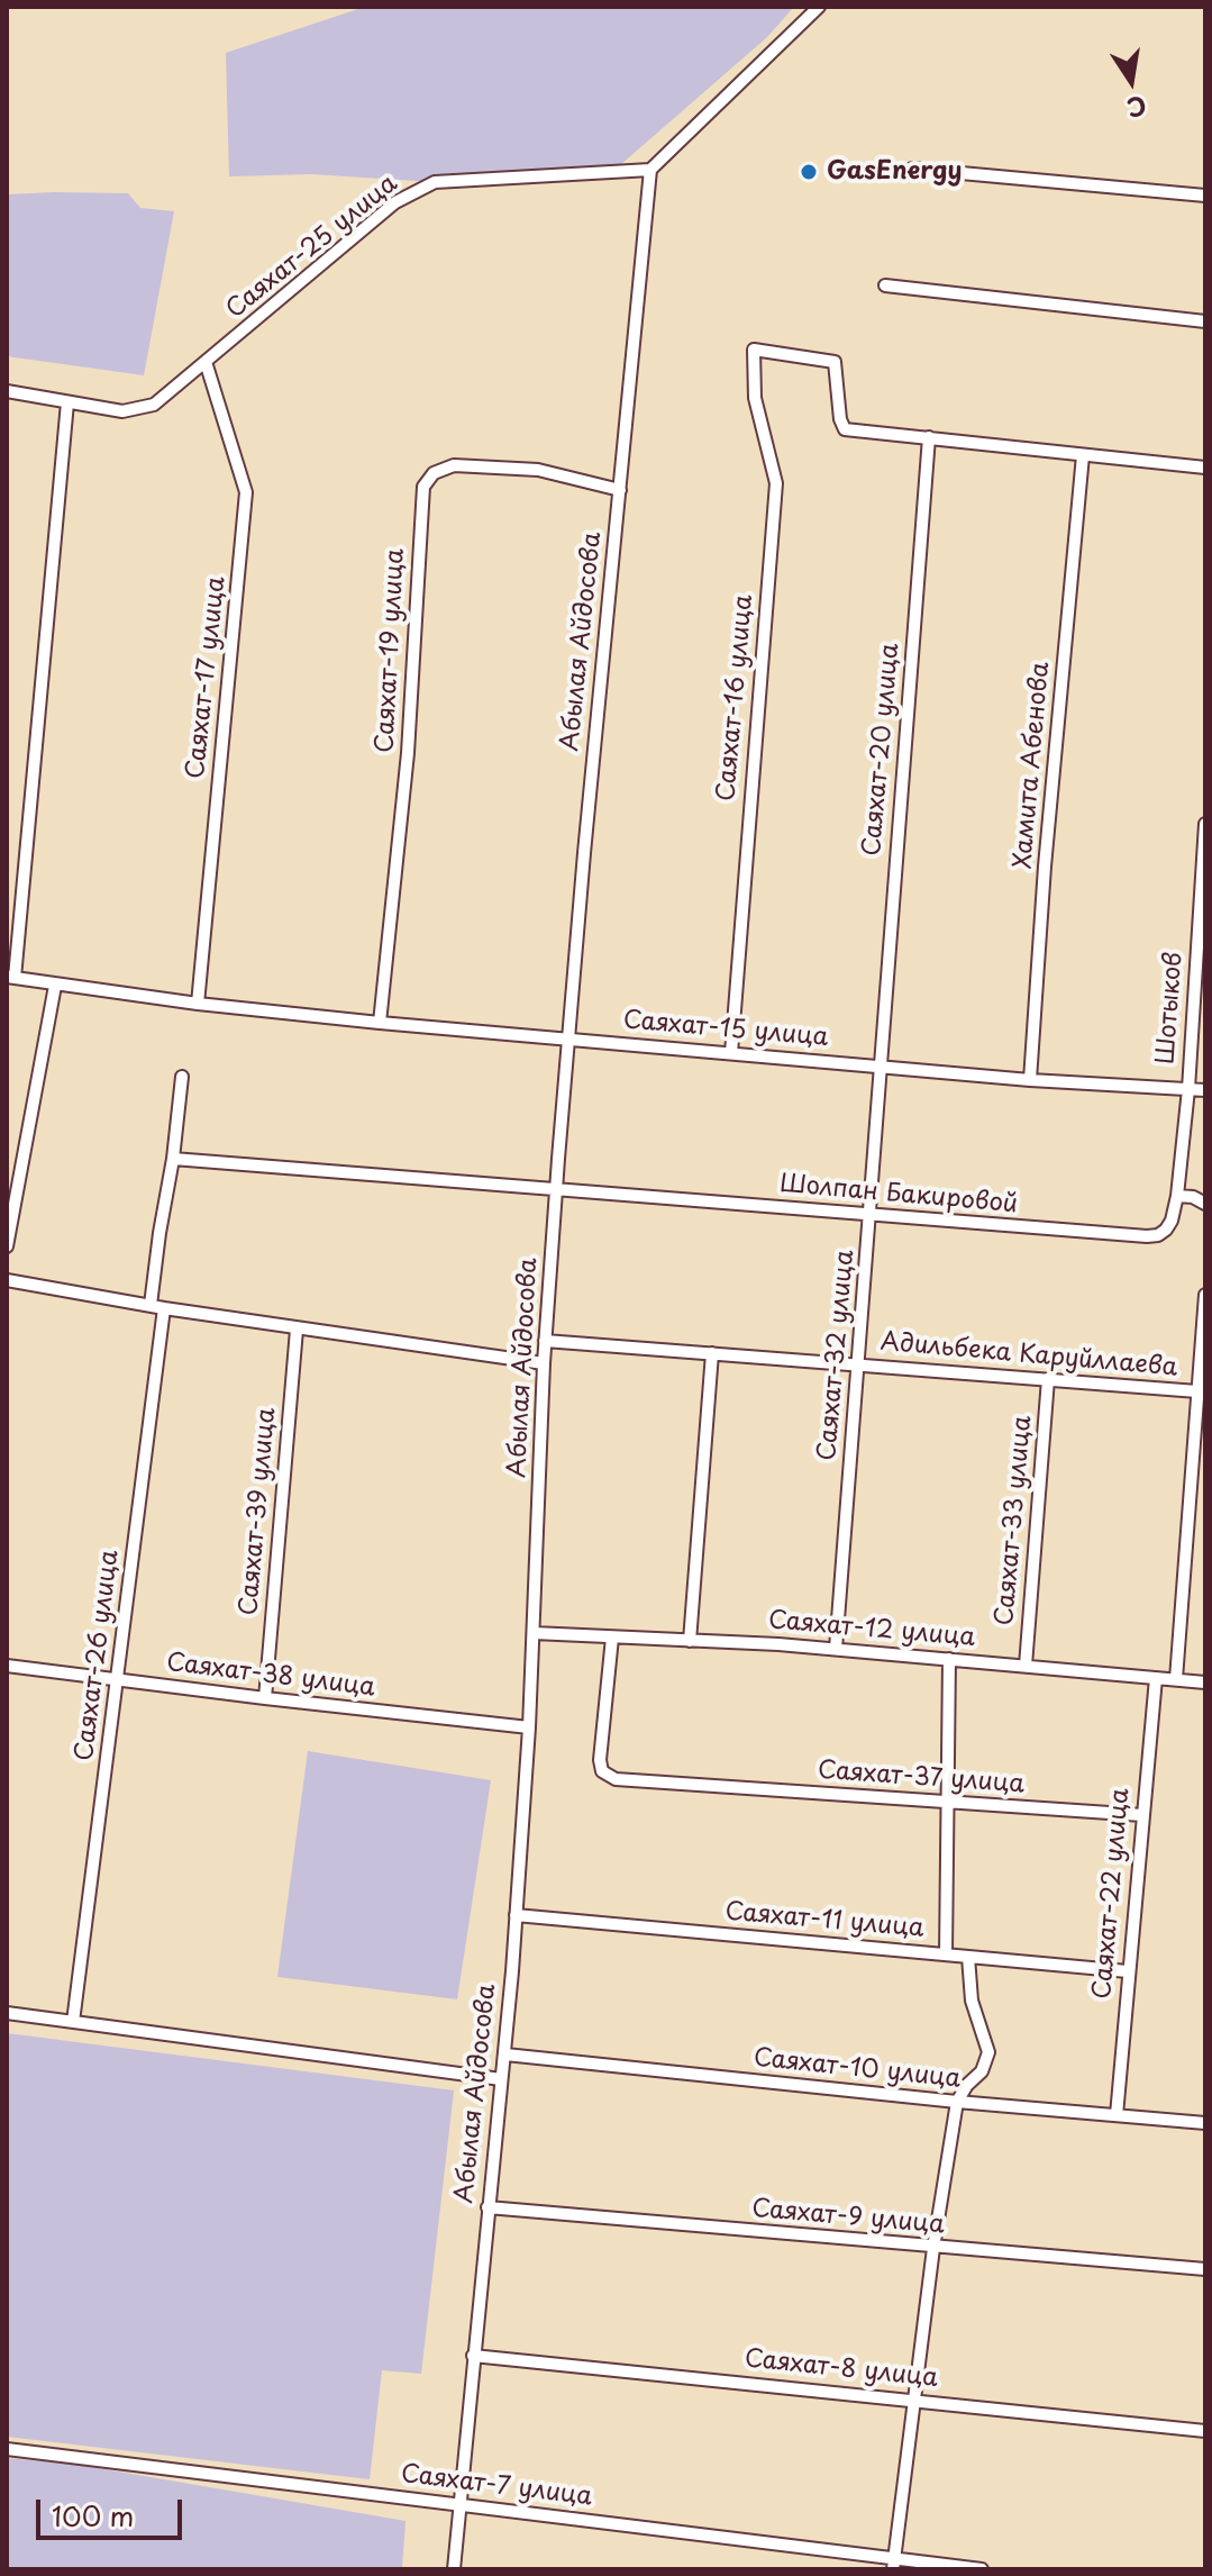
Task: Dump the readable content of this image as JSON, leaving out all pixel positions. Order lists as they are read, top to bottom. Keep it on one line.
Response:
{"streets":{"street":["Саяхат-25 улица","Абылая Айдосова","Саяхат-19 улица","Саяхат-17 улица","Саяхат-16 улица","Саяхат-20 улица","Хамита Абенова","Шотыков","Саяхат-15 улица","Шолпан Бакировой","Саяхат-32 улица","Адильбека Каруйллаева","Саяхат-39 улица","Саяхат-33 улица","Саяхат-12 улица","Саяхат-26 улица","Саяхат-38 улица","Саяхат-37 улица","Саяхат-22 улица","Саяхат-11 улица","Саяхат-10 улица","Саяхат-9 улица","Саяхат-8 улица","Саяхат-7 улица"]},"crossings":[["Саяхат-25 улица","Абылая Айдосова"],["Саяхат-25 улица","Саяхат-17 улица"],["Абылая Айдосова","Саяхат-19 улица"],["Абылая Айдосова","Саяхат-15 улица"],["Абылая Айдосова","Шолпан Бакировой"],["Абылая Айдосова","Адильбека Каруйллаева"],["Абылая Айдосова","Саяхат-12 улица"],["Абылая Айдосова","Саяхат-38 улица"],["Абылая Айдосова","Саяхат-11 улица"],["Абылая Айдосова","Саяхат-10 улица"],["Абылая Айдосова","Саяхат-9 улица"],["Абылая Айдосова","Саяхат-8 улица"],["Абылая Айдосова","Саяхат-7 улица"],["Саяхат-19 улица","Саяхат-15 улица"],["Саяхат-17 улица","Саяхат-15 улица"],["Саяхат-16 улица","Саяхат-20 улица"],["Саяхат-16 улица","Саяхат-15 улица"],["Саяхат-20 улица","Саяхат-15 улица"],["Саяхат-20 улица","Саяхат-32 улица"],["Хамита Абенова","Саяхат-15 улица"],["Шотыков","Саяхат-15 улица"],["Шотыков","Шолпан Бакировой"],["Саяхат-15 улица","Саяхат-32 улица"],["Шолпан Бакировой","Саяхат-32 улица"],["Саяхат-32 улица","Адильбека Каруйллаева"],["Саяхат-32 улица","Саяхат-12 улица"],["Адильбека Каруйллаева","Саяхат-33 улица"],["Саяхат-39 улица","Саяхат-38 улица"],["Саяхат-33 улица","Саяхат-12 улица"],["Саяхат-12 улица","Саяхат-37 улица"],["Саяхат-12 улица","Саяхат-22 улица"],["Саяхат-26 улица","Саяхат-38 улица"],["Саяхат-37 улица","Саяхат-22 улица"],["Саяхат-22 улица","Саяхат-11 улица"],["Саяхат-22 улица","Саяхат-10 улица"]],"places":["GasEnergy"],"scale_bar":"100 m","north":"bottom"}
